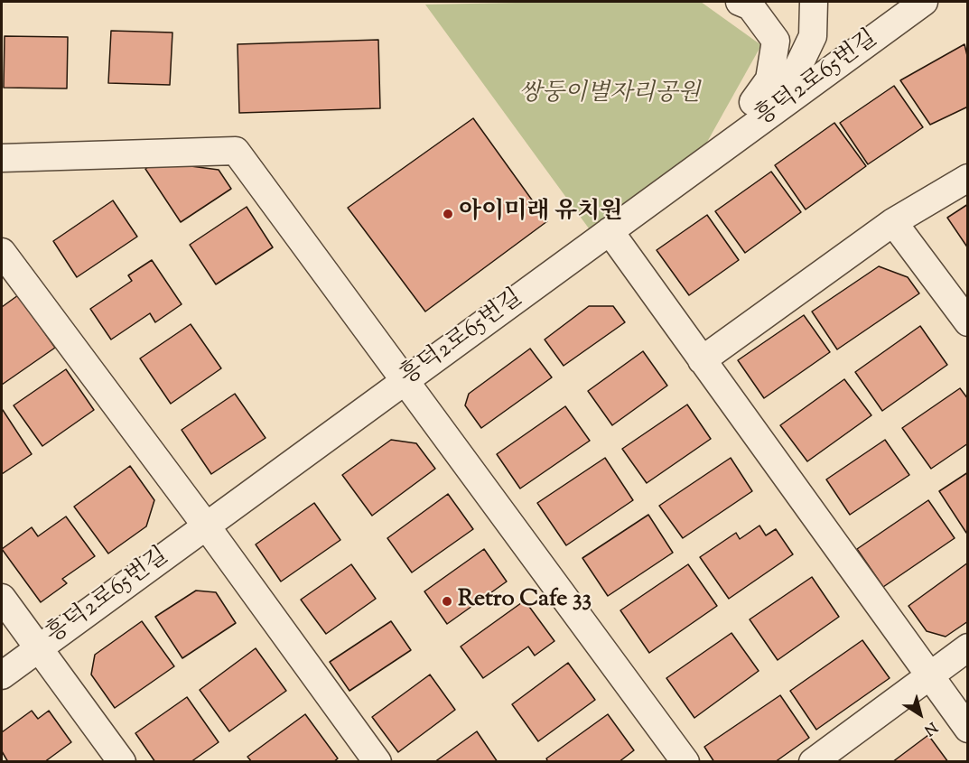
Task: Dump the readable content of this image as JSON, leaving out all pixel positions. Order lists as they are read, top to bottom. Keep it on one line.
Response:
{"streets":{"street":["흥덕2로65번길"]},"parks":["쌍둥이별자리공원"],"places":["아이미래 유치원","Retro Cafe 33"],"north":"bottom right"}
